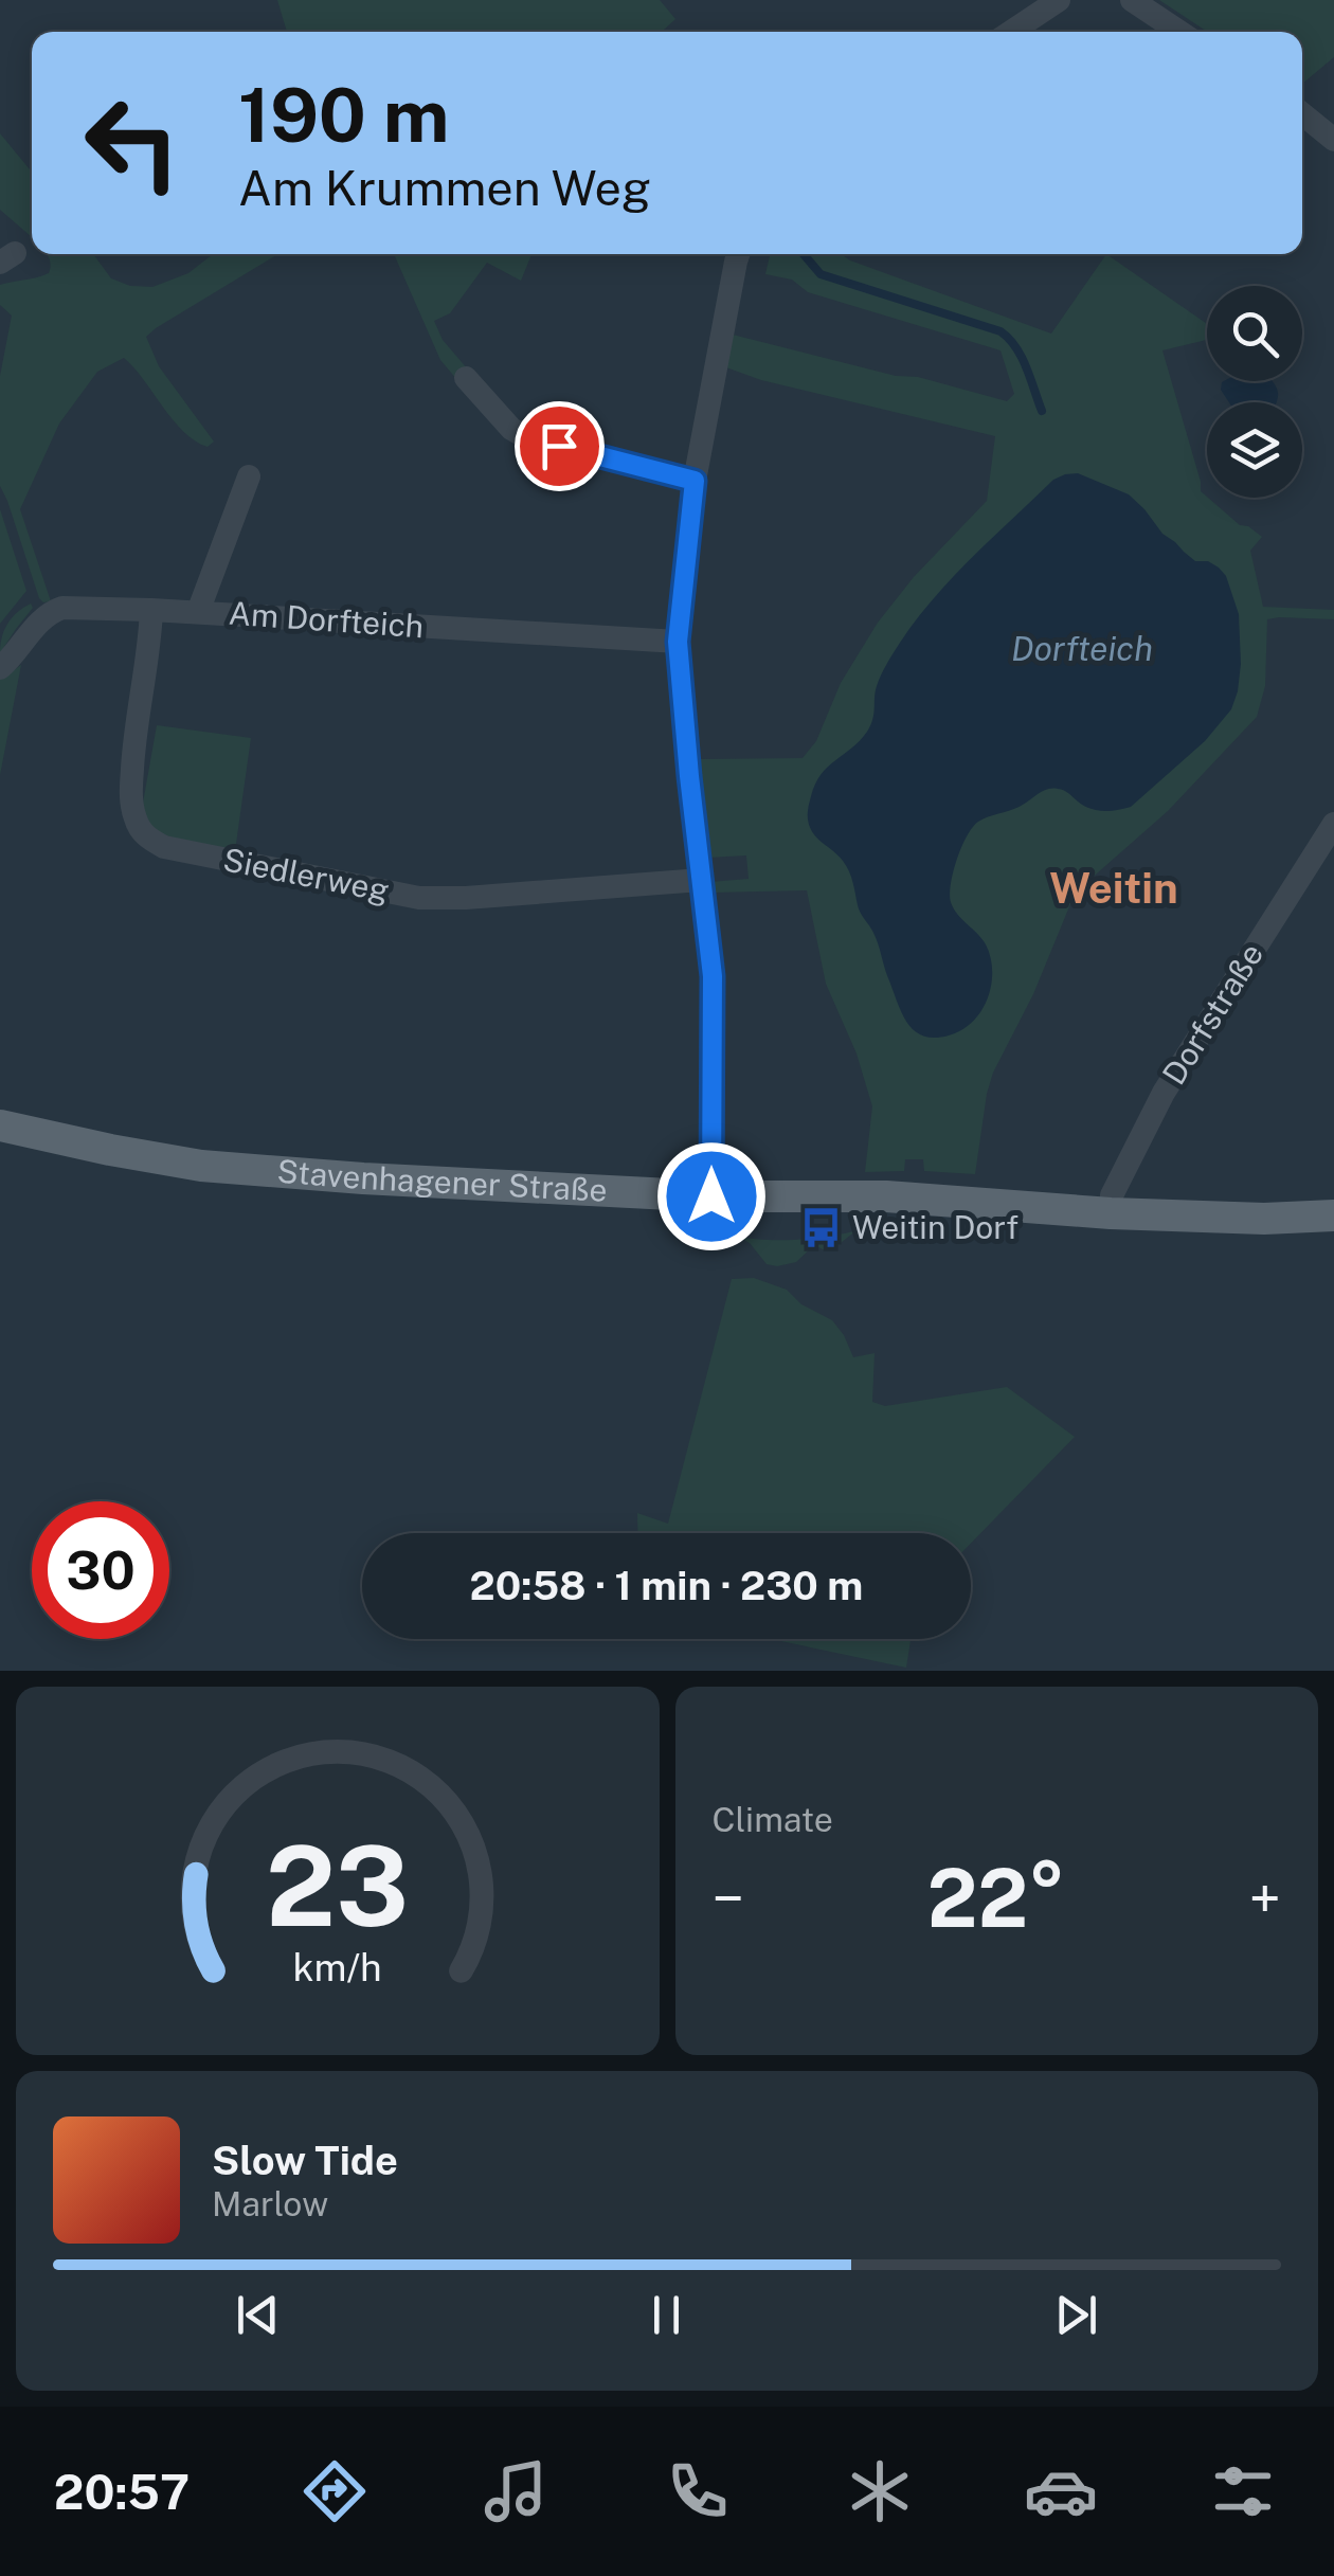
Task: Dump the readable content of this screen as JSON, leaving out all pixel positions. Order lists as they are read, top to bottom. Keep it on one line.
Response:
{"streets":{"main road":["Stavenhagener Straße"],"street":["Am Dorfteich","Siedlerweg","Dorfstraße"]},"crossings":[["Am Dorfteich","Siedlerweg"],["Dorfstraße","Stavenhagener Straße"]],"districts":["Weitin"],"water":["Dorfteich"],"places":{"bus stop":["Weitin Dorf"]},"page":{"turn":["190 m","Am Krummen Weg"],"limit":"30","trip":"20:58 · 1 min · 230 m","tile":"Climate","heat":["−","22°","+"],"song":["Slow Tide","Marlow"],"tabs":"20:57","gauge":["23","km/h"]}}
